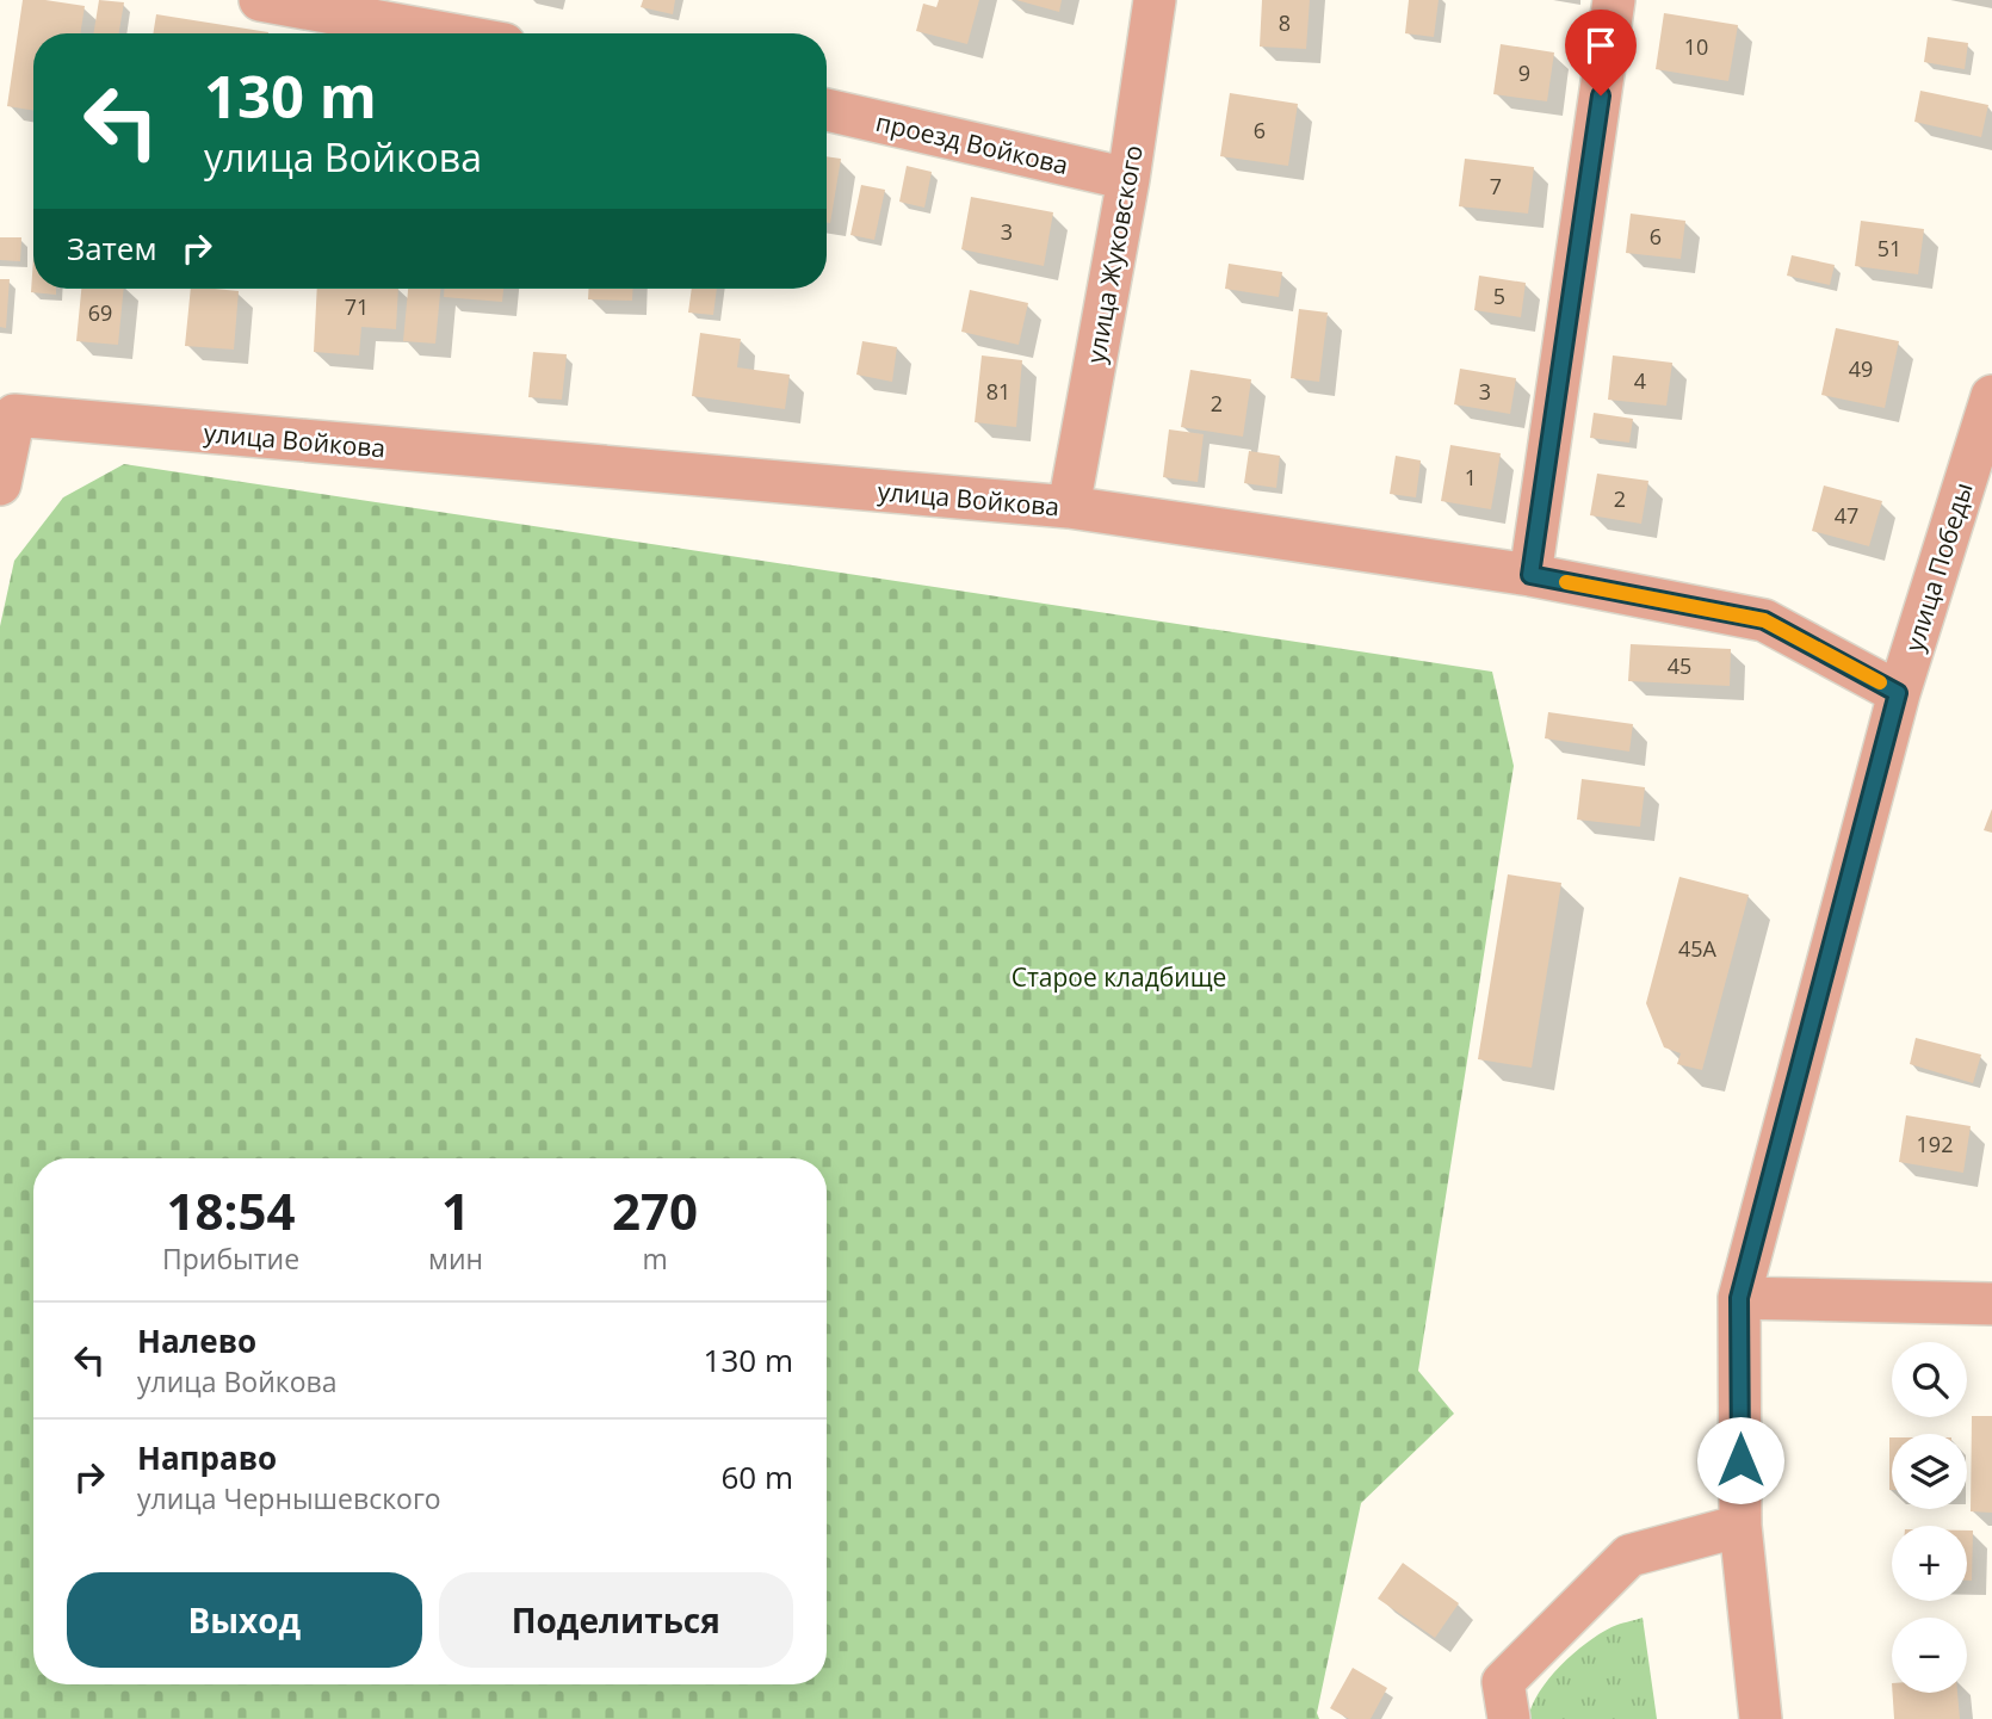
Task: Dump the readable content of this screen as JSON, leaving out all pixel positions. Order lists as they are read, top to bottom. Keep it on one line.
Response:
{"streets":{"street":["проезд Войкова","улица Жуковского","улица Войкова","улица Победы"]},"crossings":[["проезд Войкова","улица Жуковского"],["улица Жуковского","улица Войкова"],["улица Войкова","улица Победы"]],"parks":["Старое кладбище"],"house_numbers":["8","10","9","6","7","3","6","51","5","71","69","49","4","81","3","2","1","2","47","45","45А","192"],"page":{"turn":["130 m","улица Войкова"],"then":"Затем","eta":["18:54","Прибытие","1","мин","270","m"],"list":[{"name":"Налево","note":"улица Войкова","value":"130 m"},{"name":"Направо","note":"улица Чернышевского","value":"60 m"}],"map_buttons":["+","−"],"buttons":["Выход","Поделиться"]}}
